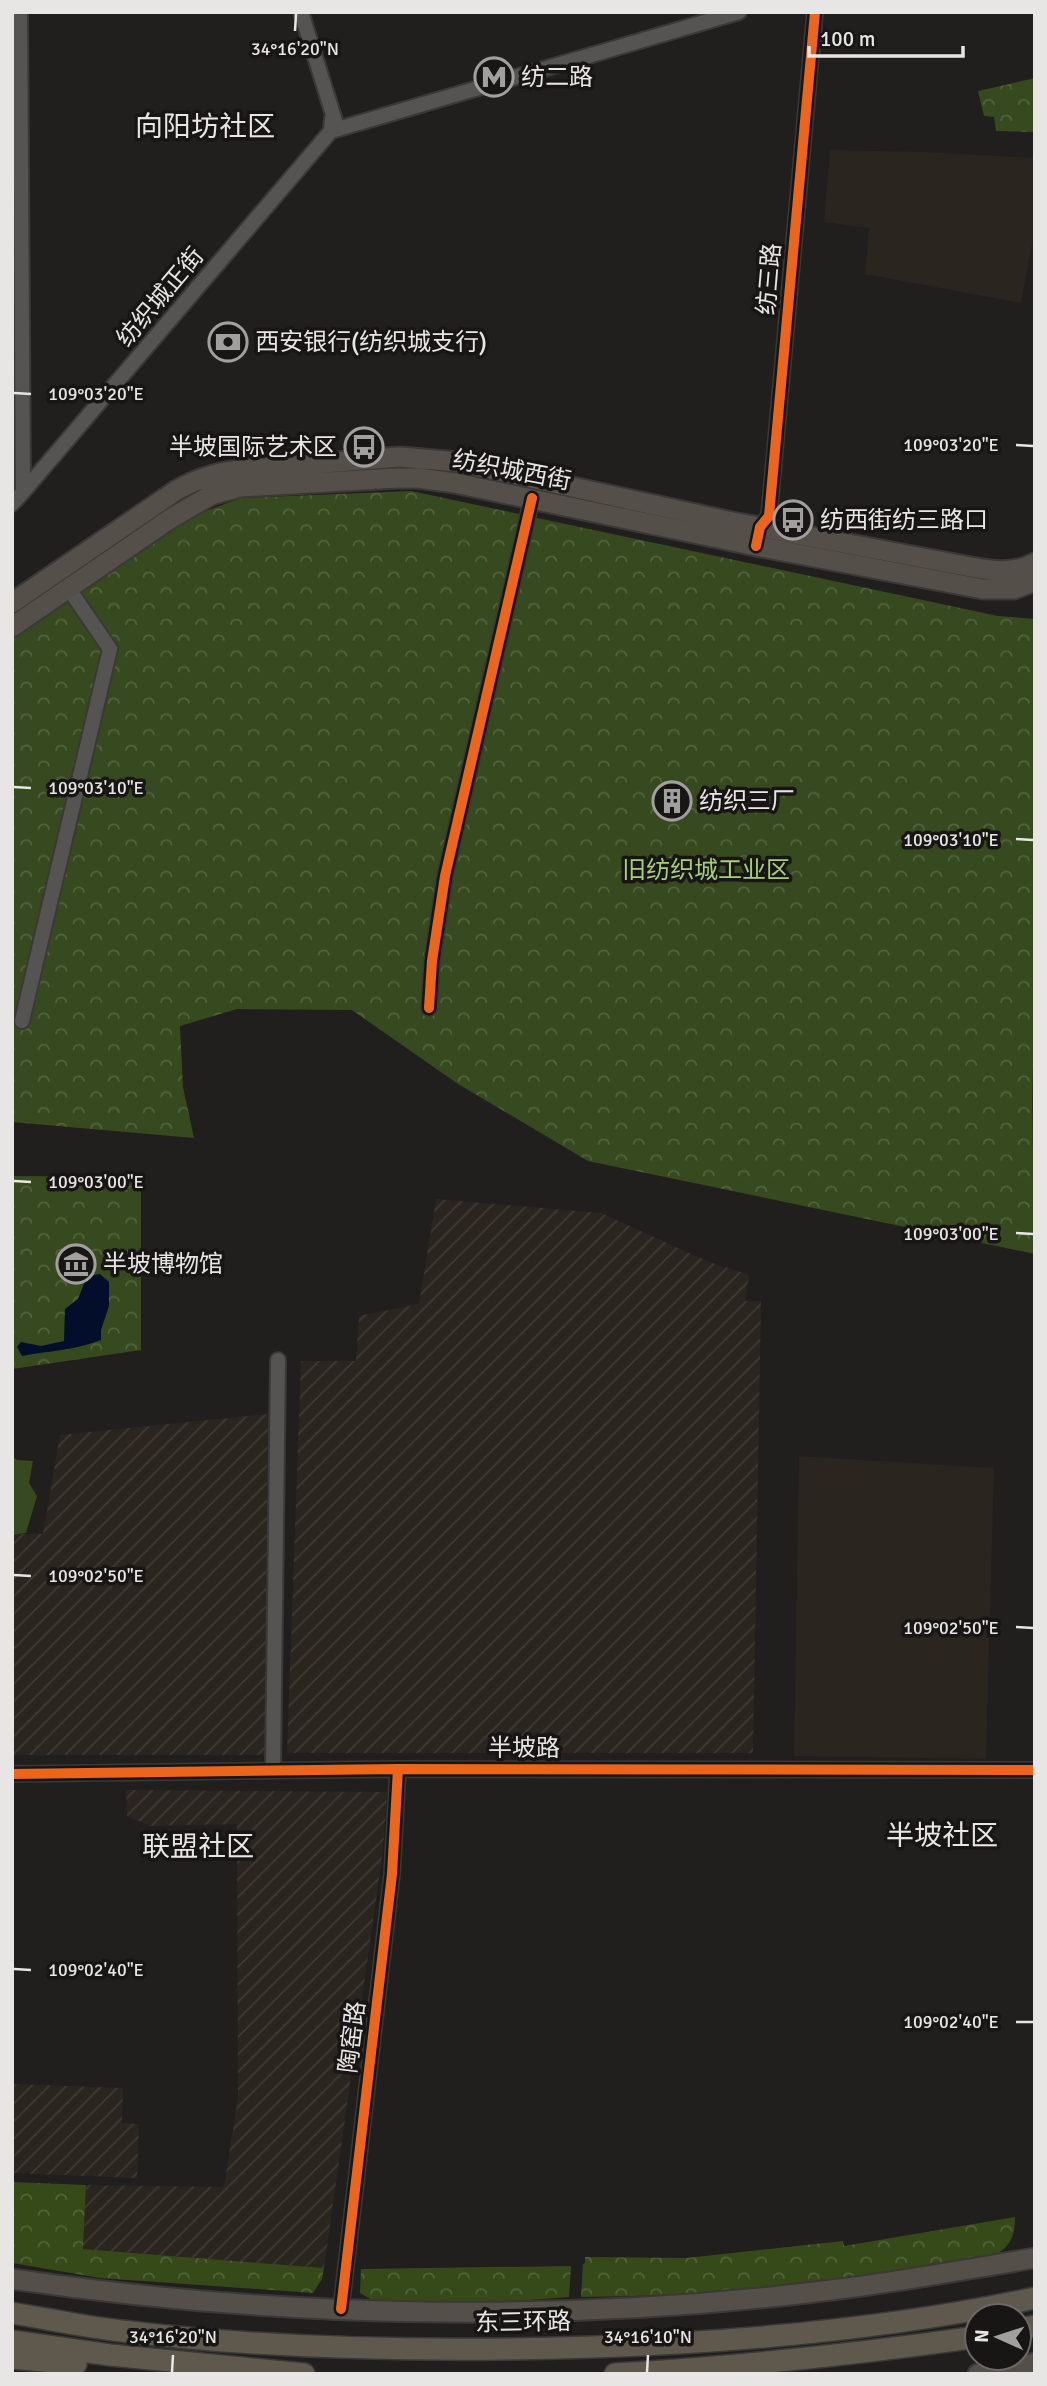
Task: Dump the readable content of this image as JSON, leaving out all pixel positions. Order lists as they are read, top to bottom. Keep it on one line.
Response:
{"streets":{"highway":["东三环路"],"main road":["纺织城西街"],"street":["纺三路","纺织城正街","半坡路","陶窑路"]},"crossings":[["纺三路","纺织城西街"],["半坡路","陶窑路"]],"districts":["向阳坊社区","半坡社区","联盟社区"],"parks":["旧纺织城工业区"],"places":{"metro station":["纺二路"],"bank":["西安银行(纺织城支行)"],"bus stop":["半坡国际艺术区","纺西街纺三路口"],"building":["纺织三厂"],"museum":["半坡博物馆"]},"scale_bar":"100 m","north":"left","coordinates":["34°16'20\"N","109°03'20\"E","109°03'10\"E","109°03'00\"E","109°02'50\"E","109°02'40\"E","34°16'10\"N"]}
